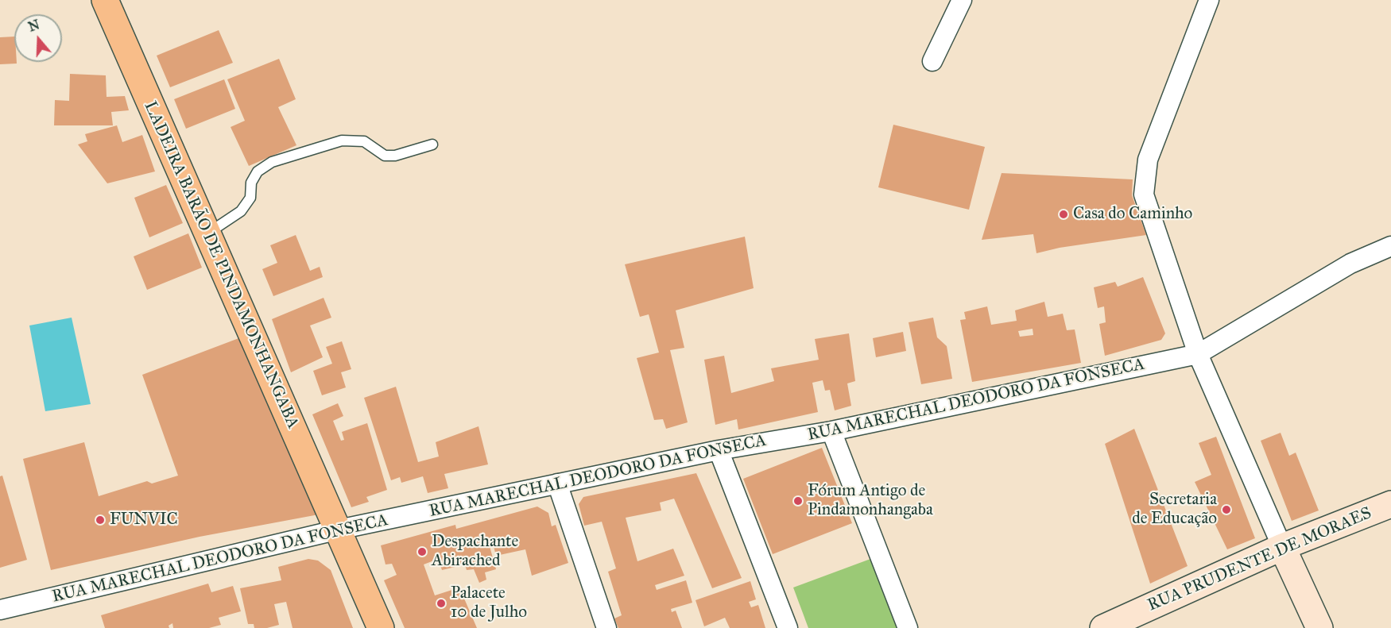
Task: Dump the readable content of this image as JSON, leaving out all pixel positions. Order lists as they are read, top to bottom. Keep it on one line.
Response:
{"streets":{"main road":["LADEIRA BARÃO DE PINDAMONHANGABA","RUA PRUDENTE DE MORAES"],"street":["RUA MARECHAL DEODORO DA FONSECA"]},"crossings":[["LADEIRA BARÃO DE PINDAMONHANGABA","RUA MARECHAL DEODORO DA FONSECA"]],"places":["Casa do Caminho","Fórum Antigo de Pindamonhangaba","Secretaria de Educação","FUNVIC","Despachante Abirached","Palacete 10 de Julho"],"north":"top"}
